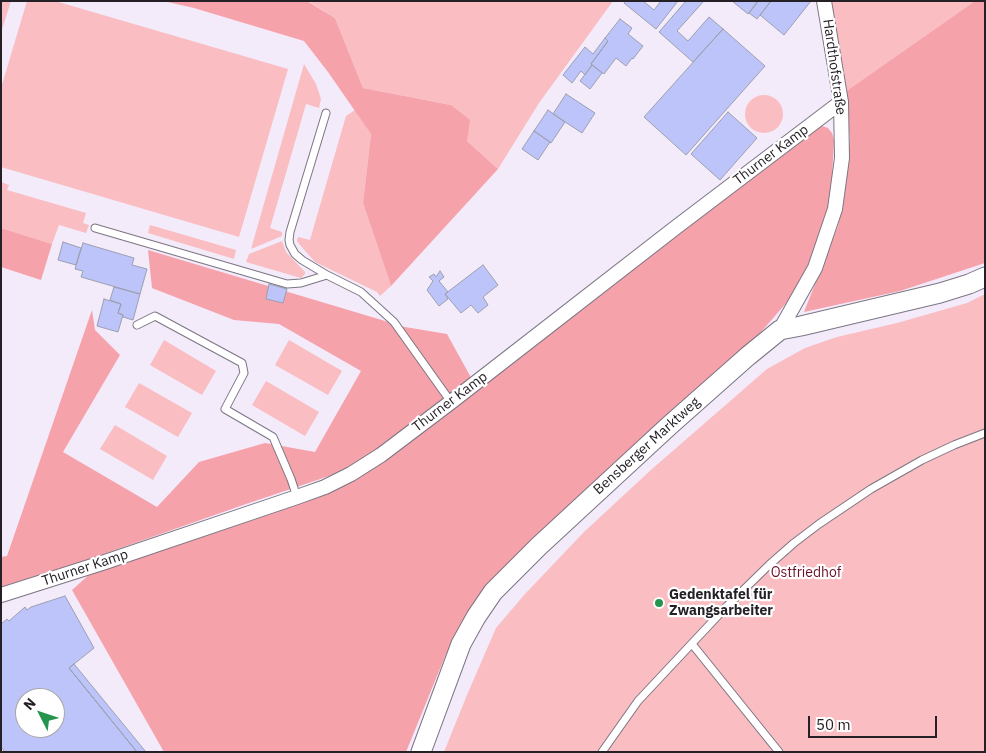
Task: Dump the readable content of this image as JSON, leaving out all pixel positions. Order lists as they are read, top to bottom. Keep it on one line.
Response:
{"streets":{"street":["Hardthofstraße","Thurner Kamp","Bensberger Marktweg"]},"crossings":[["Hardthofstraße","Thurner Kamp"],["Hardthofstraße","Bensberger Marktweg"]],"parks":["Ostfriedhof"],"places":["Gedenktafel für Zwangsarbeiter"],"scale_bar":"50 m","north":"top left"}
